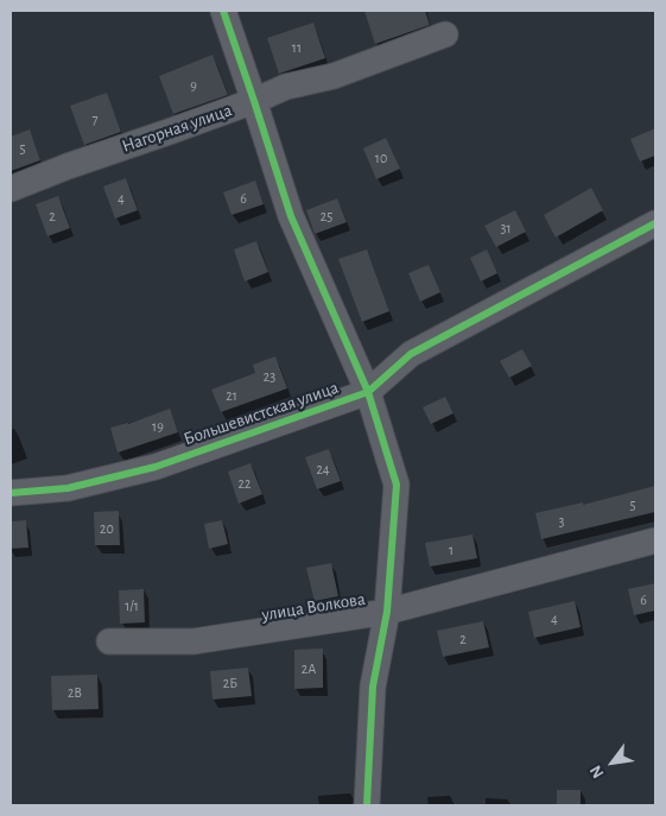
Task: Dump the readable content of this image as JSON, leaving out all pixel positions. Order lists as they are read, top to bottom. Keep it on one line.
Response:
{"streets":{"street":["Нагорная улица","Большевистская улица","улица Волкова"]},"house_numbers":["11","9","7","5","10","4","6","2","25","31","23","21","19","24","22","5","3","20","1","6","1/1","4","2","2А","2Б","2В"],"north":"bottom left"}
